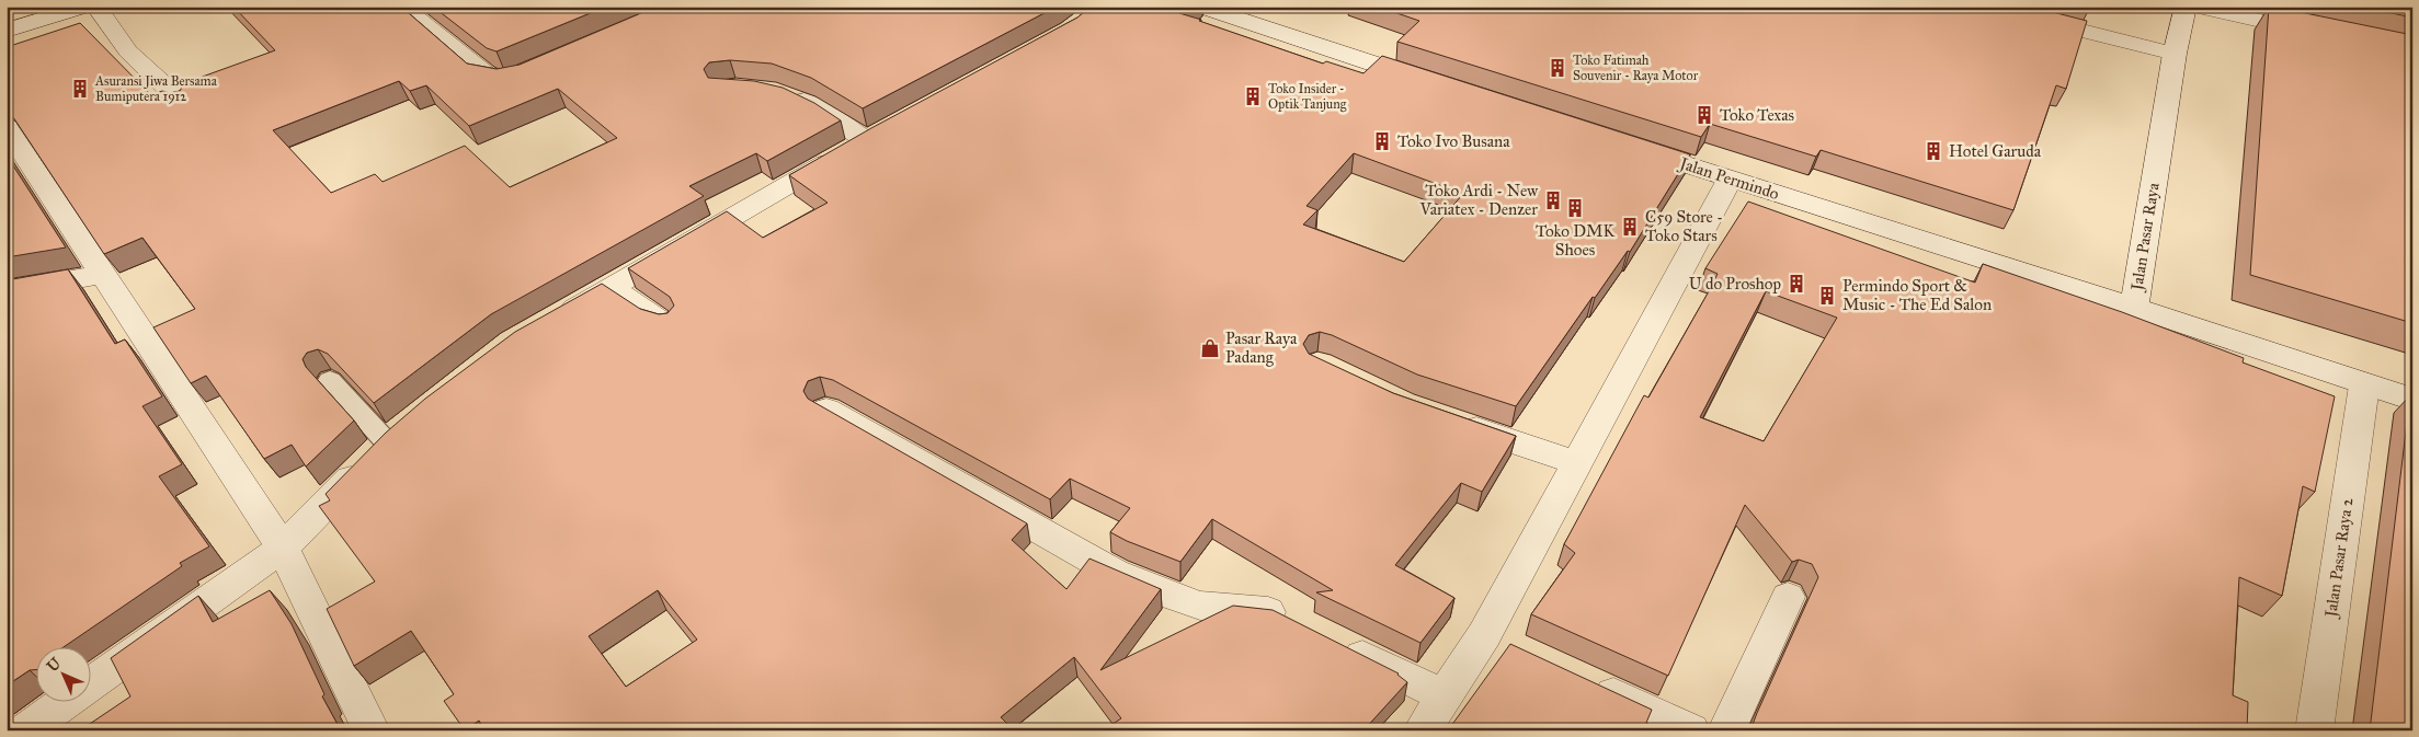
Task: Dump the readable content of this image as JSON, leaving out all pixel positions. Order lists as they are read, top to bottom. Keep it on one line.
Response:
{"streets":{"street":["Jalan Permindo","Jalan Pasar Raya","Jalan Pasar Raya 2"]},"crossings":[["Jalan Permindo","Jalan Pasar Raya"],["Jalan Pasar Raya","Jalan Pasar Raya 2"]],"places":{"building":["Toko Fatimah Souvenir - Raya Motor","Asuransi Jiwa Bersama Bumiputera 1912","Toko Insider - Optik Tanjung","Toko Texas","Toko Ivo Busana","Hotel Garuda","Toko Ardi - New Variatex - Denzer","Toko DMK Shoes","C59 Store - Toko Stars","U do Proshop","Permindo Sport & Music - The Ed Salon"],"shop":["Pasar Raya Padang"]},"north":"top left"}
